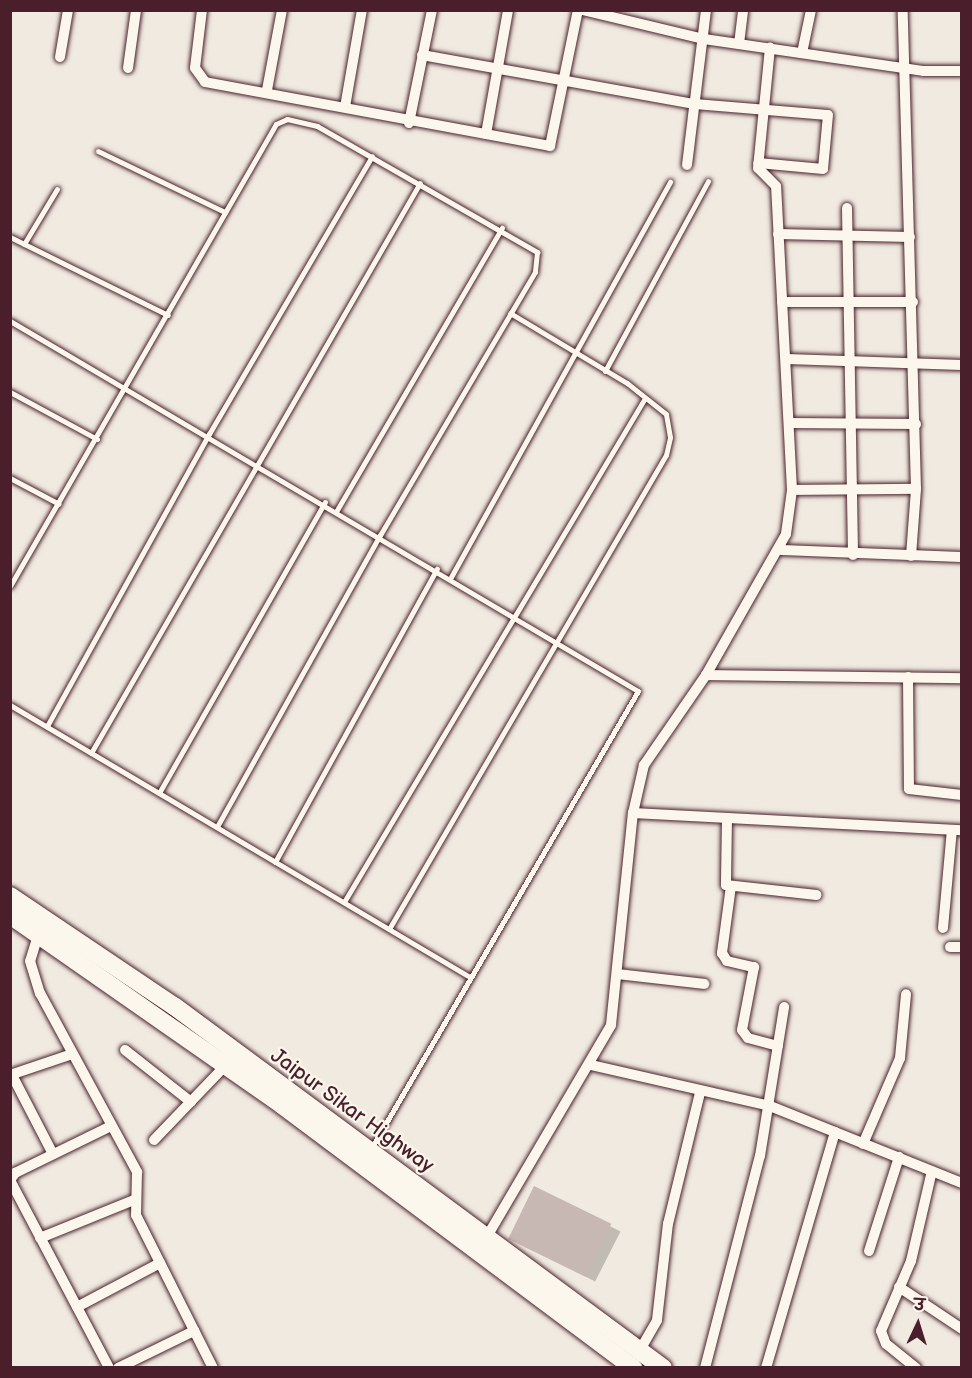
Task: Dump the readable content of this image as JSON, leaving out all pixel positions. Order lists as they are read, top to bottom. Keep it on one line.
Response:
{"streets":{"main road":["Jaipur Sikar Highway"]},"north":"top"}
